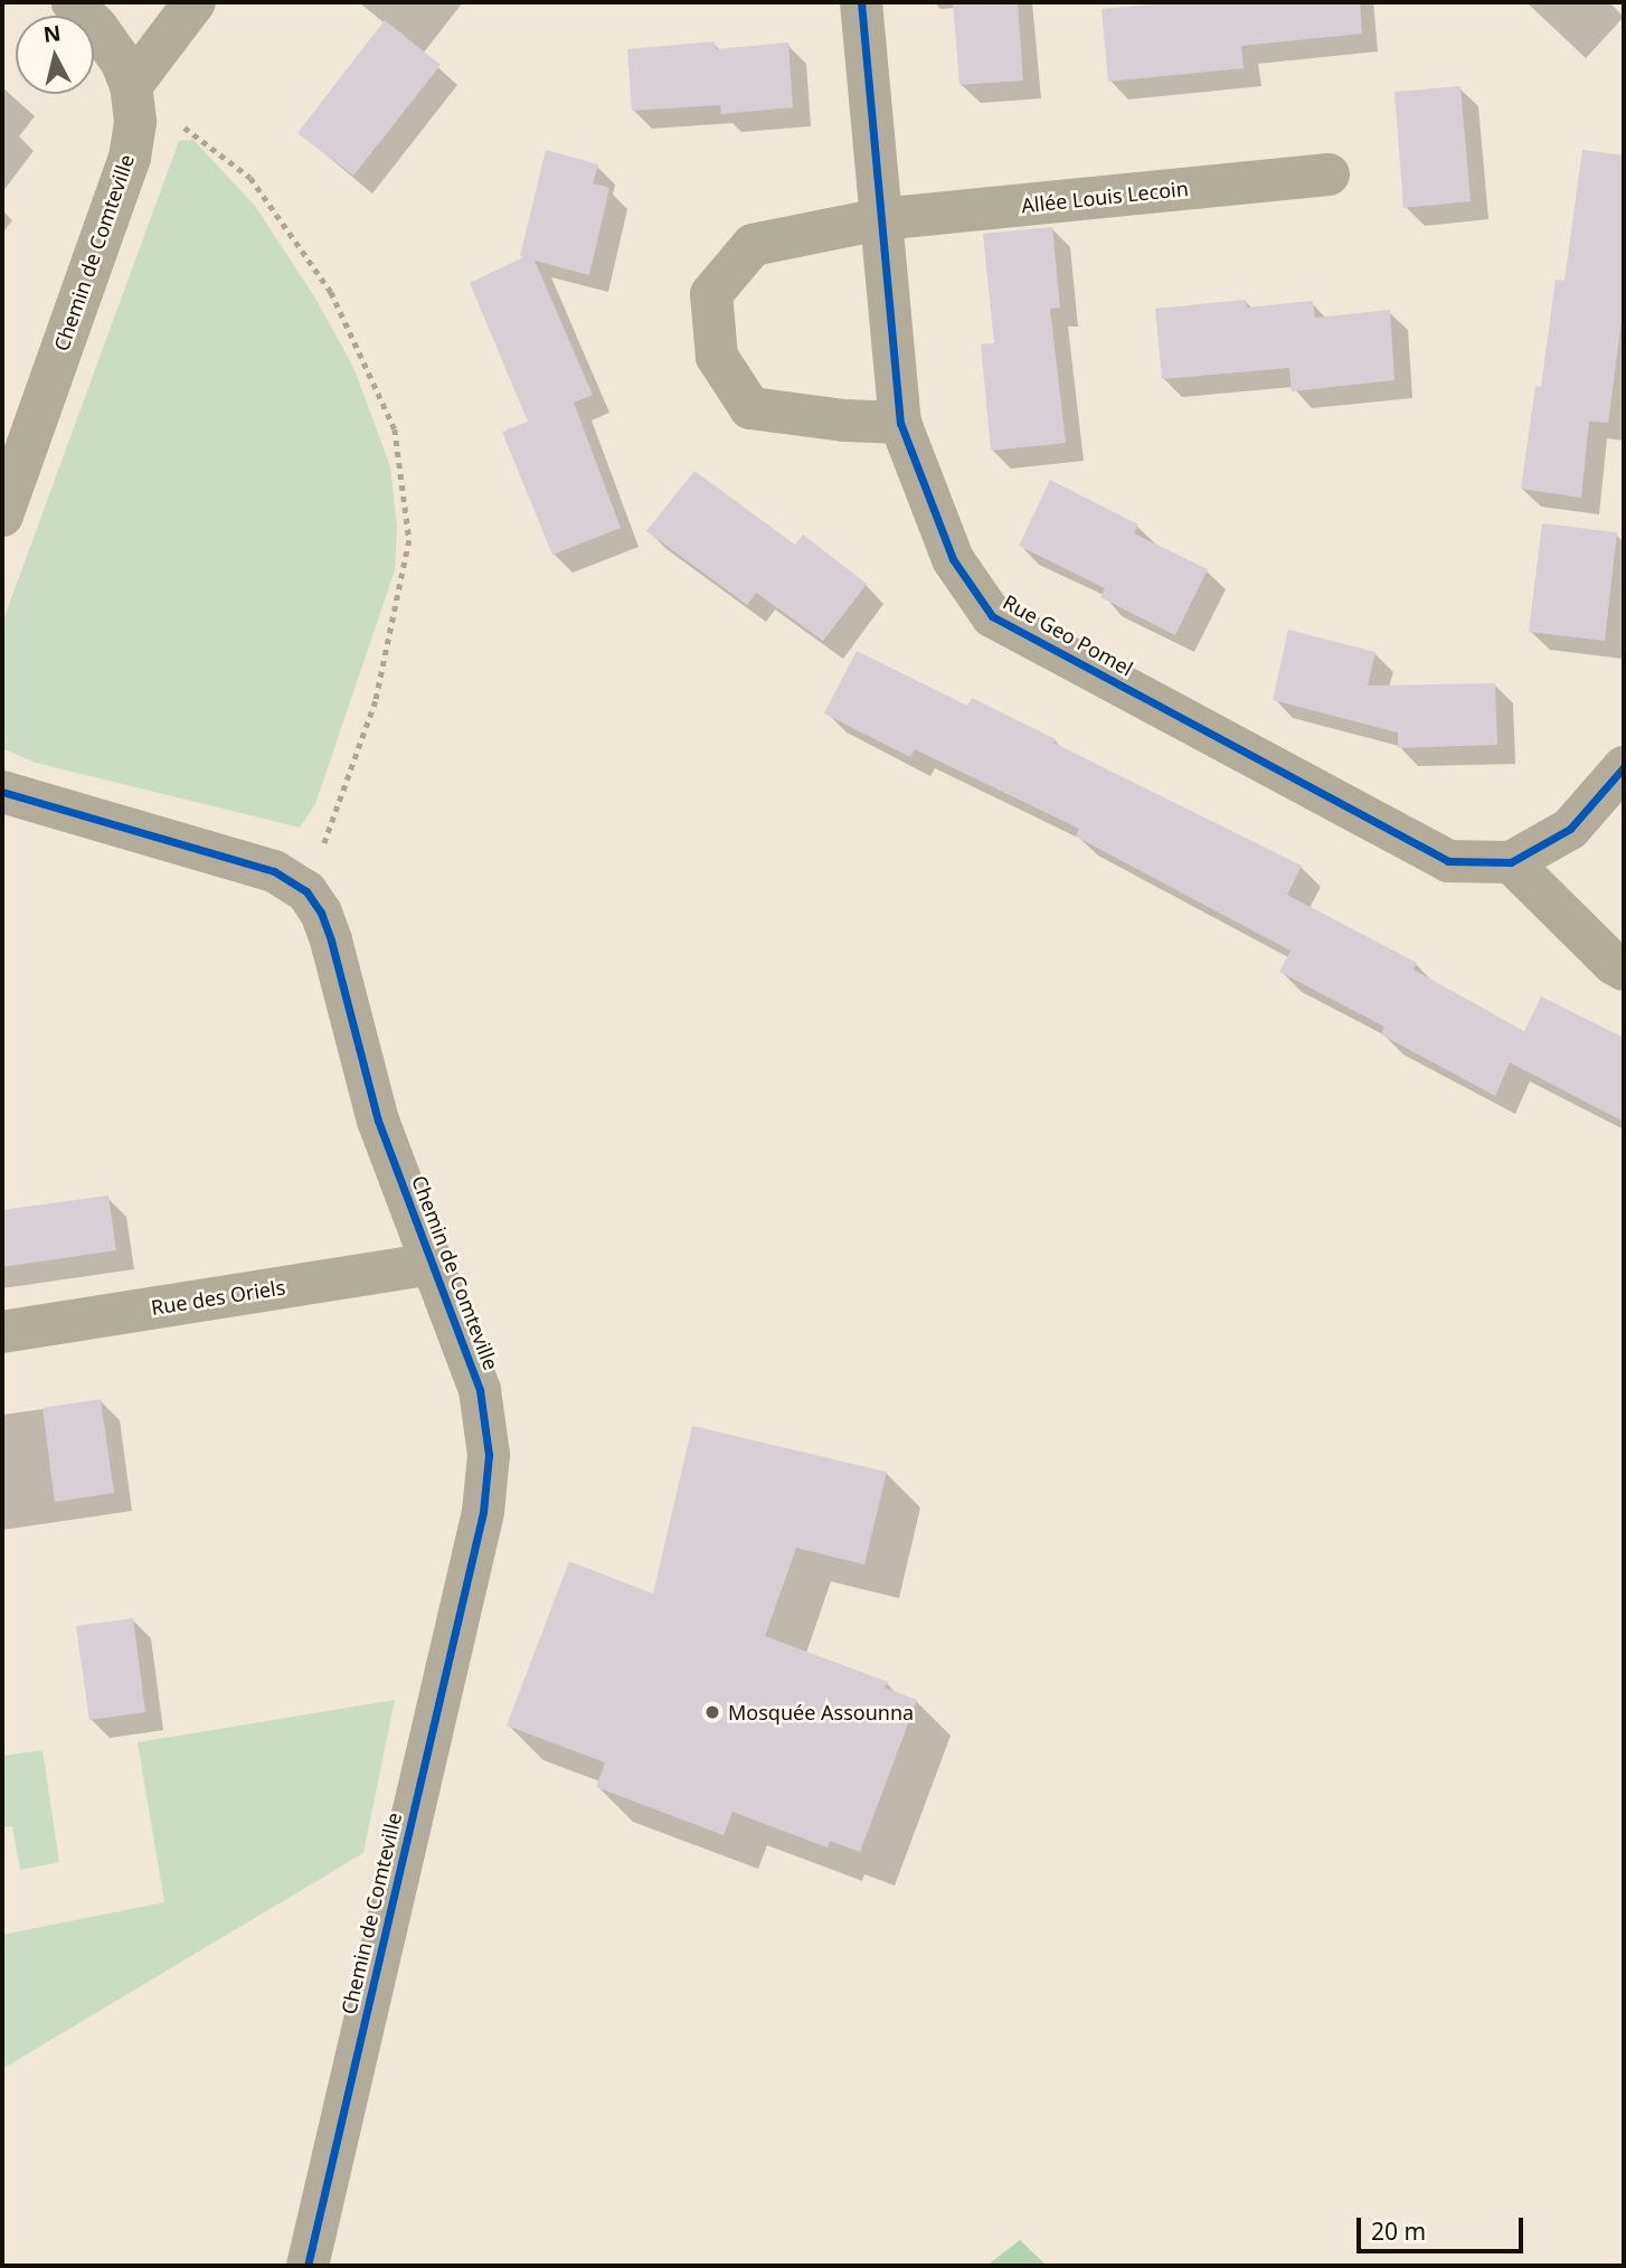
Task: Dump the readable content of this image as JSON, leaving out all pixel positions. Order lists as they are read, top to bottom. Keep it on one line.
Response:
{"streets":{"street":["Allée Louis Lecoin","Chemin de Comteville","Rue Geo Pomel","Rue des Oriels"]},"crossings":[["Allée Louis Lecoin","Rue Geo Pomel"],["Chemin de Comteville","Rue des Oriels"]],"places":["Mosquée Assounna"],"scale_bar":"20 m","north":"top"}
